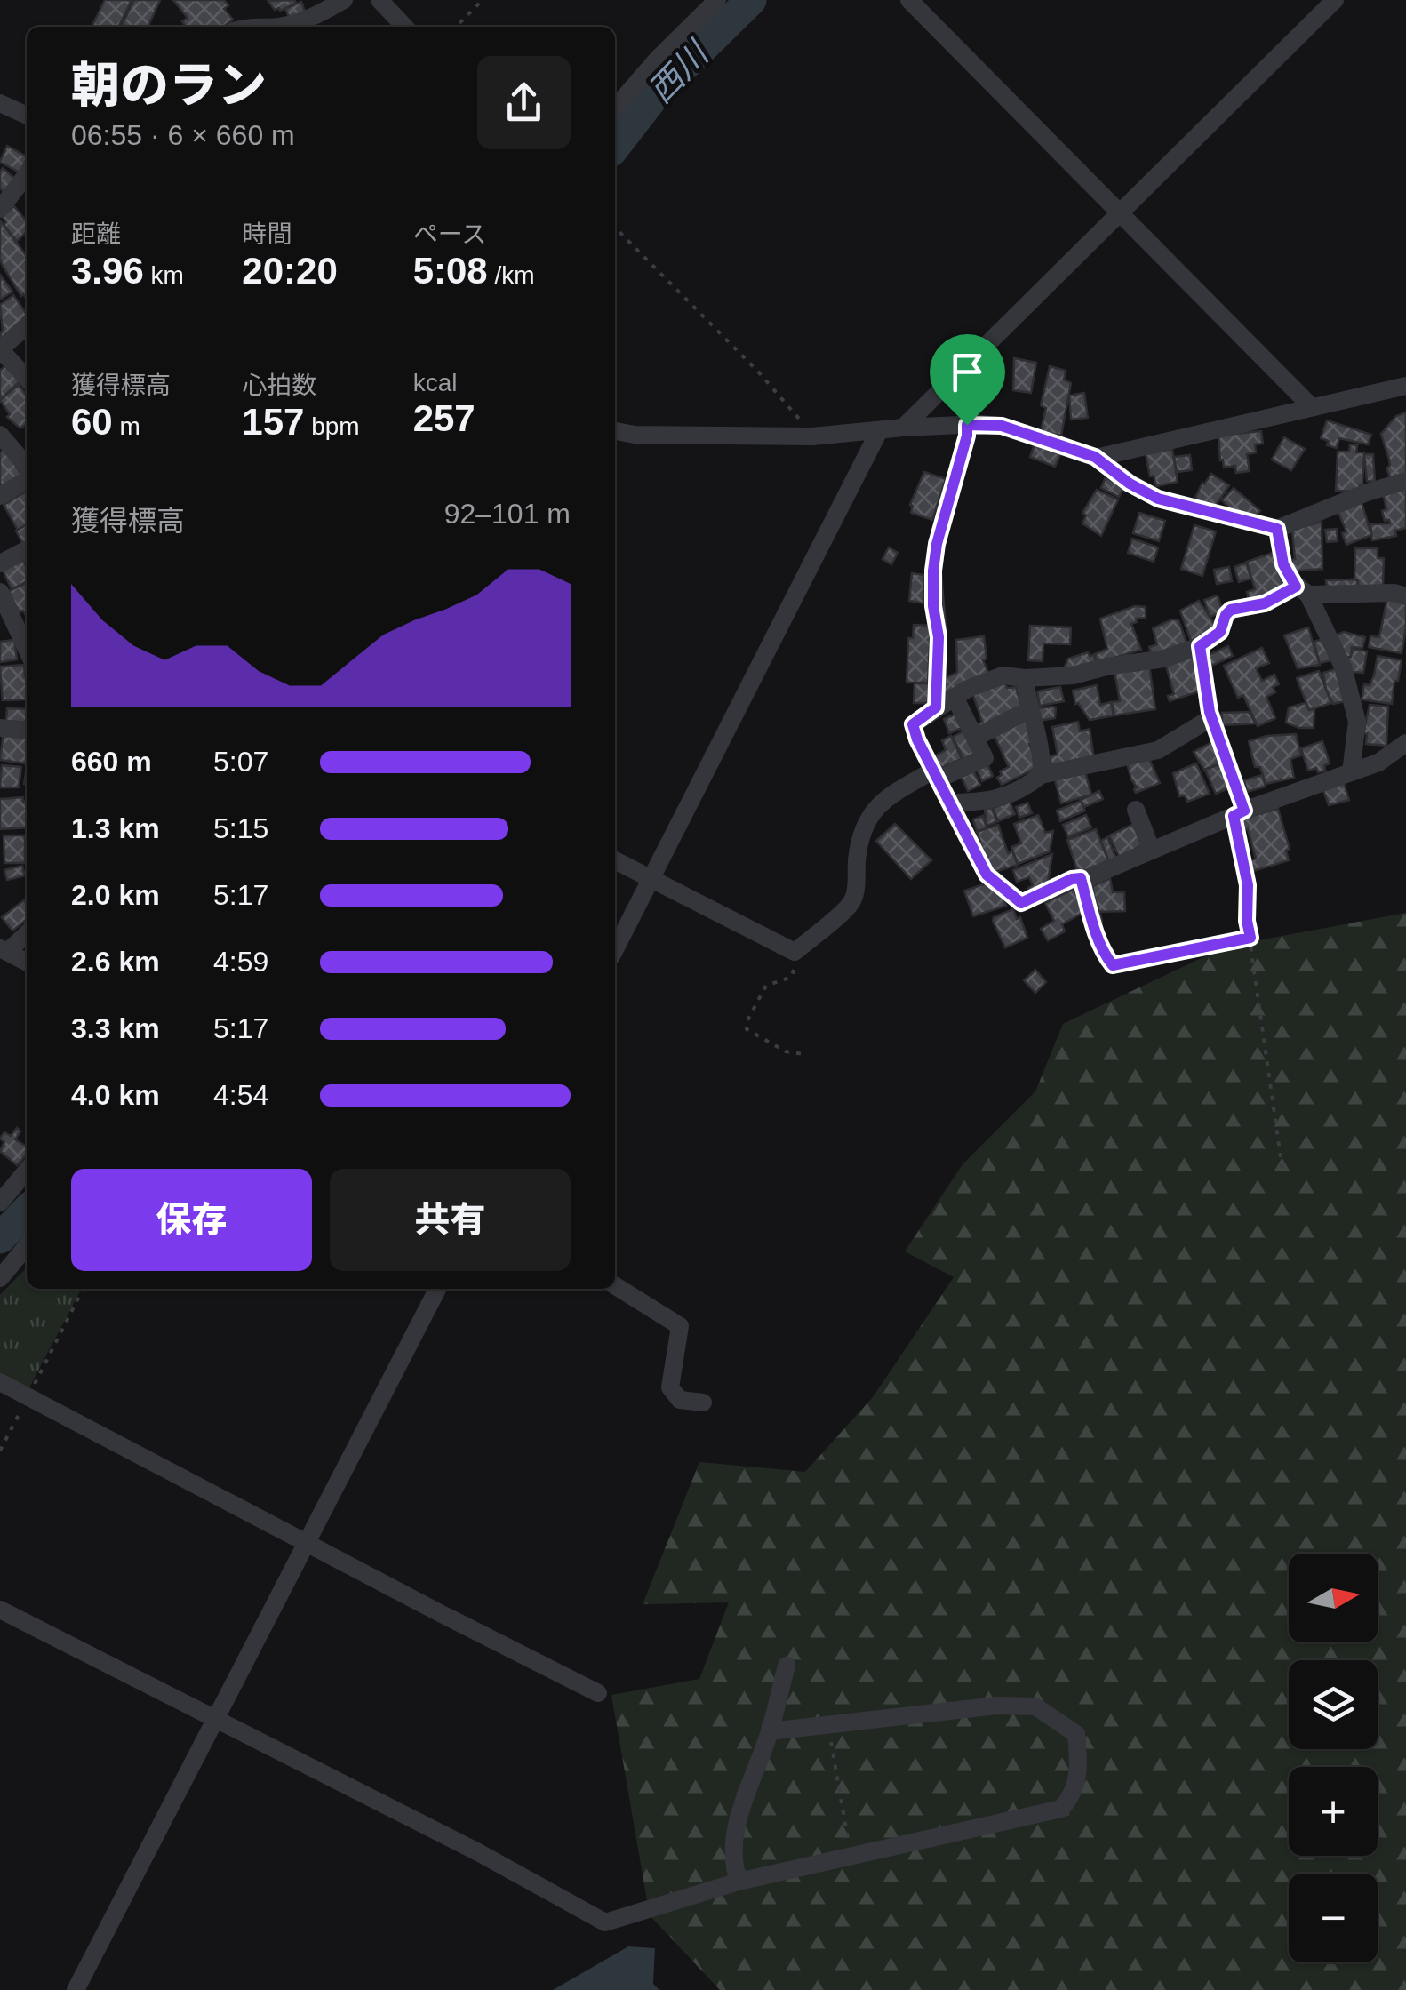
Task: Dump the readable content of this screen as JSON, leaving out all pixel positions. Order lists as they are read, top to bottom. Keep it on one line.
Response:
{"water":["西川"],"north":"right","page":{"heading":["朝のラン","06:55 · 6 × 660 m"],"stats":[["距離","3.96 km"],["時間","20:20"],["ペース","5:08 /km"],["獲得標高","60 m"],["心拍数","157 bpm"],["kcal","257"]],"chart":["獲得標高","92–101 m"],"list":[{"name":"660 m","note":"5:07"},{"name":"1.3 km","note":"5:15"},{"name":"2.0 km","note":"5:17"},{"name":"2.6 km","note":"4:59"},{"name":"3.3 km","note":"5:17"},{"name":"4.0 km","note":"4:54"}],"buttons":["保存","共有"],"map_buttons":["+","−"]}}
